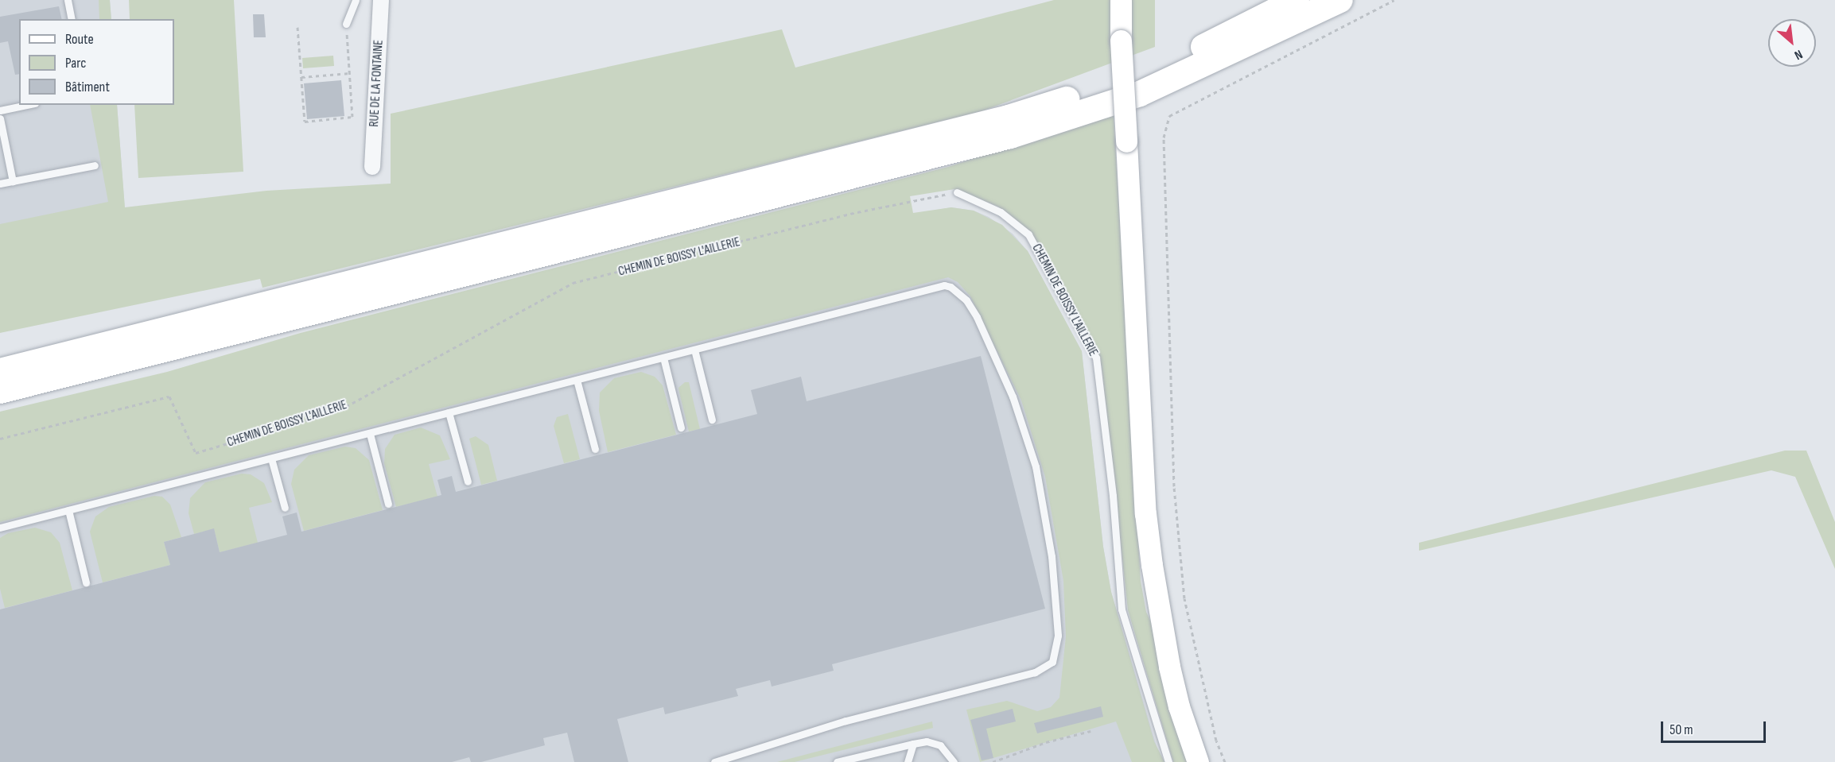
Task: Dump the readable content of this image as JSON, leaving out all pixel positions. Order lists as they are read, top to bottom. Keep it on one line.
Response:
{"streets":{"street":["RUE DE LA FONTAINE"],"lane":["CHEMIN DE BOISSY L'AILLERIE"]},"legend":["Route","Parc","Bâtiment"],"scale_bar":"50 m","north":"bottom right"}
